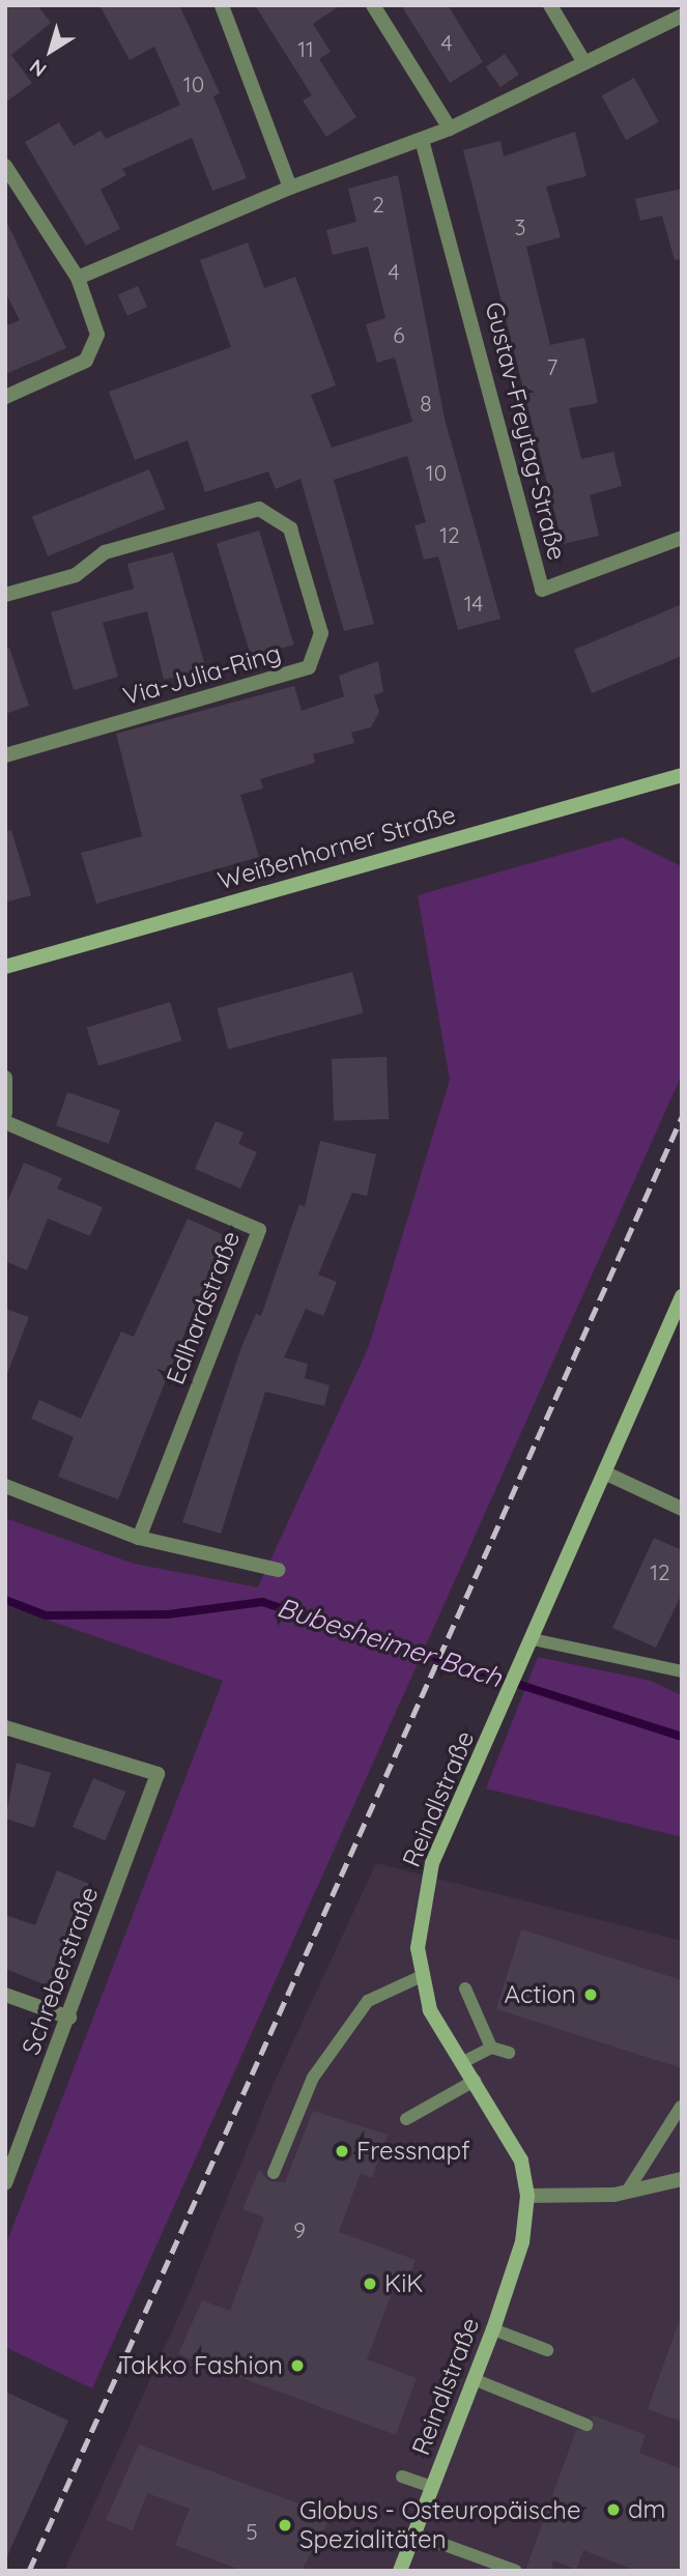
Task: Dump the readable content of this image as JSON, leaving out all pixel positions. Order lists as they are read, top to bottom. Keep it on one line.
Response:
{"streets":{"street":["Gustav-Freytag-Straße","Via-Julia-Ring","Weißenhorner Straße","Edlhardstraße","Reindlstraße","Schreberstraße"]},"water":["Bubesheimer Bach"],"places":["Action","Fressnapf","KiK","Takko Fashion","dm","Globus - Osteuropäische Spezialitäten"],"house_numbers":["4","11","10","2","3","4","6","7","8","10","12","14","12","9","5"],"north":"bottom left"}
